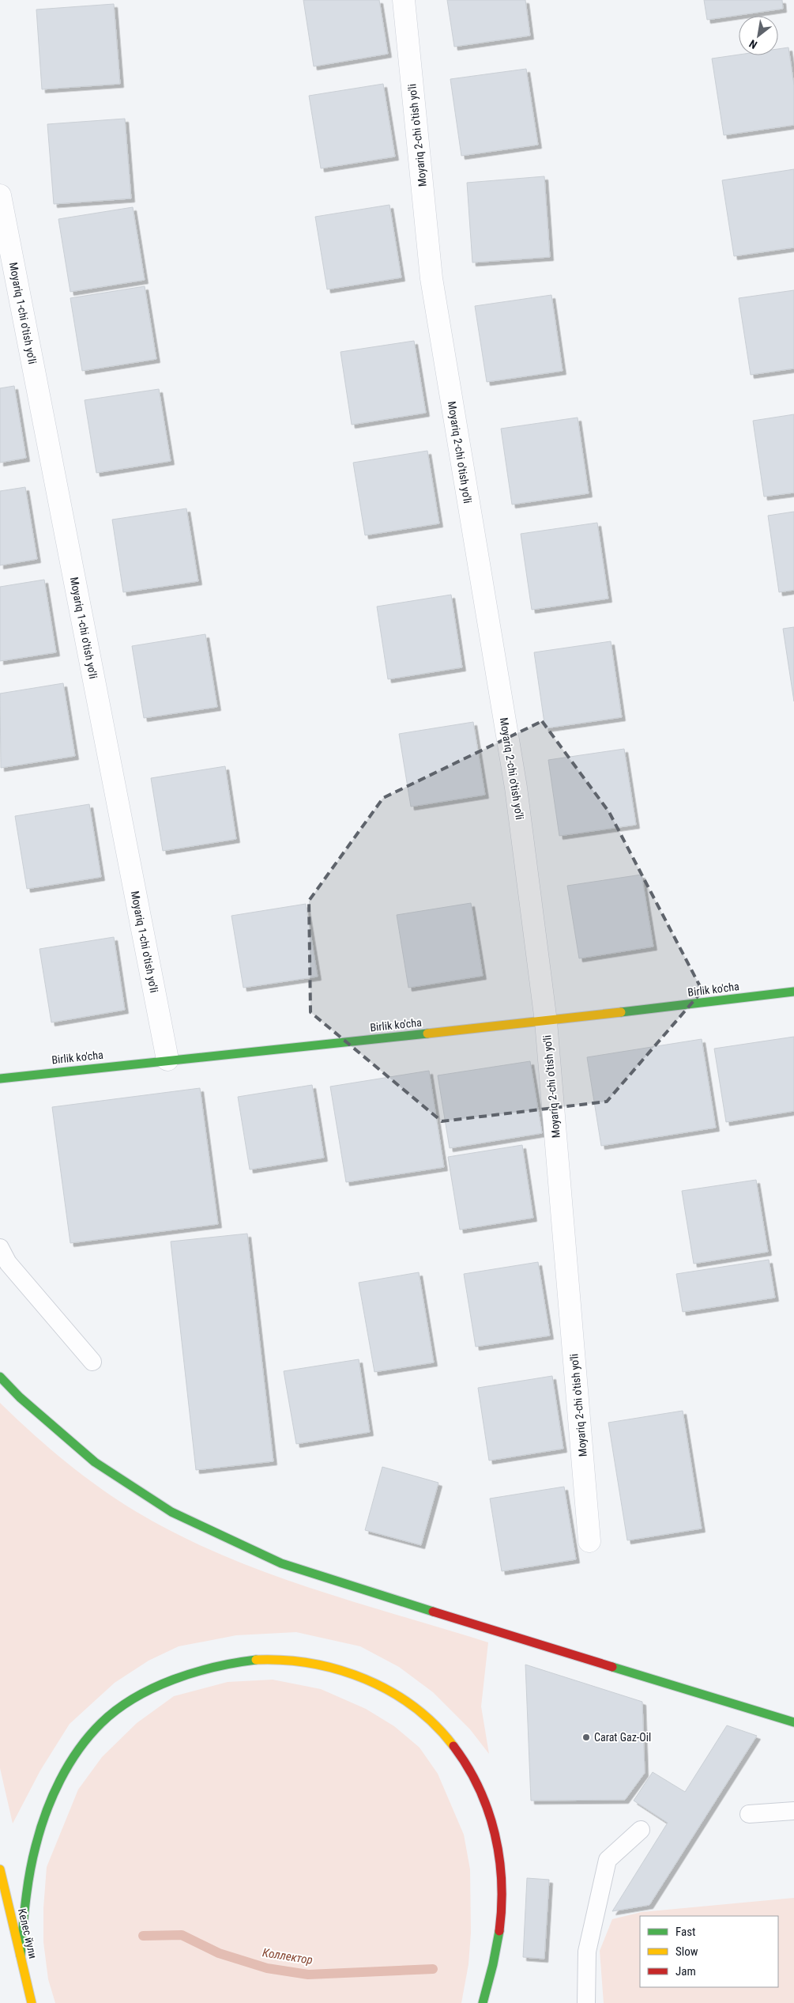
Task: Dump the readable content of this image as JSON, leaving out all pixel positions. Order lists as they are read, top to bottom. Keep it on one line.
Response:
{"streets":{"main road":["Birlik ko'cha","Келес йули"],"street":["Moyariq 2-chi o'tish yo'li","Moyariq 1-chi o'tish yo'li"]},"crossings":[["Moyariq 2-chi o'tish yo'li","Birlik ko'cha"],["Moyariq 1-chi o'tish yo'li","Birlik ko'cha"]],"water":["Коллектор"],"places":["Carat Gaz-Oil"],"legend":["Fast","Slow","Jam"],"north":"bottom left"}
